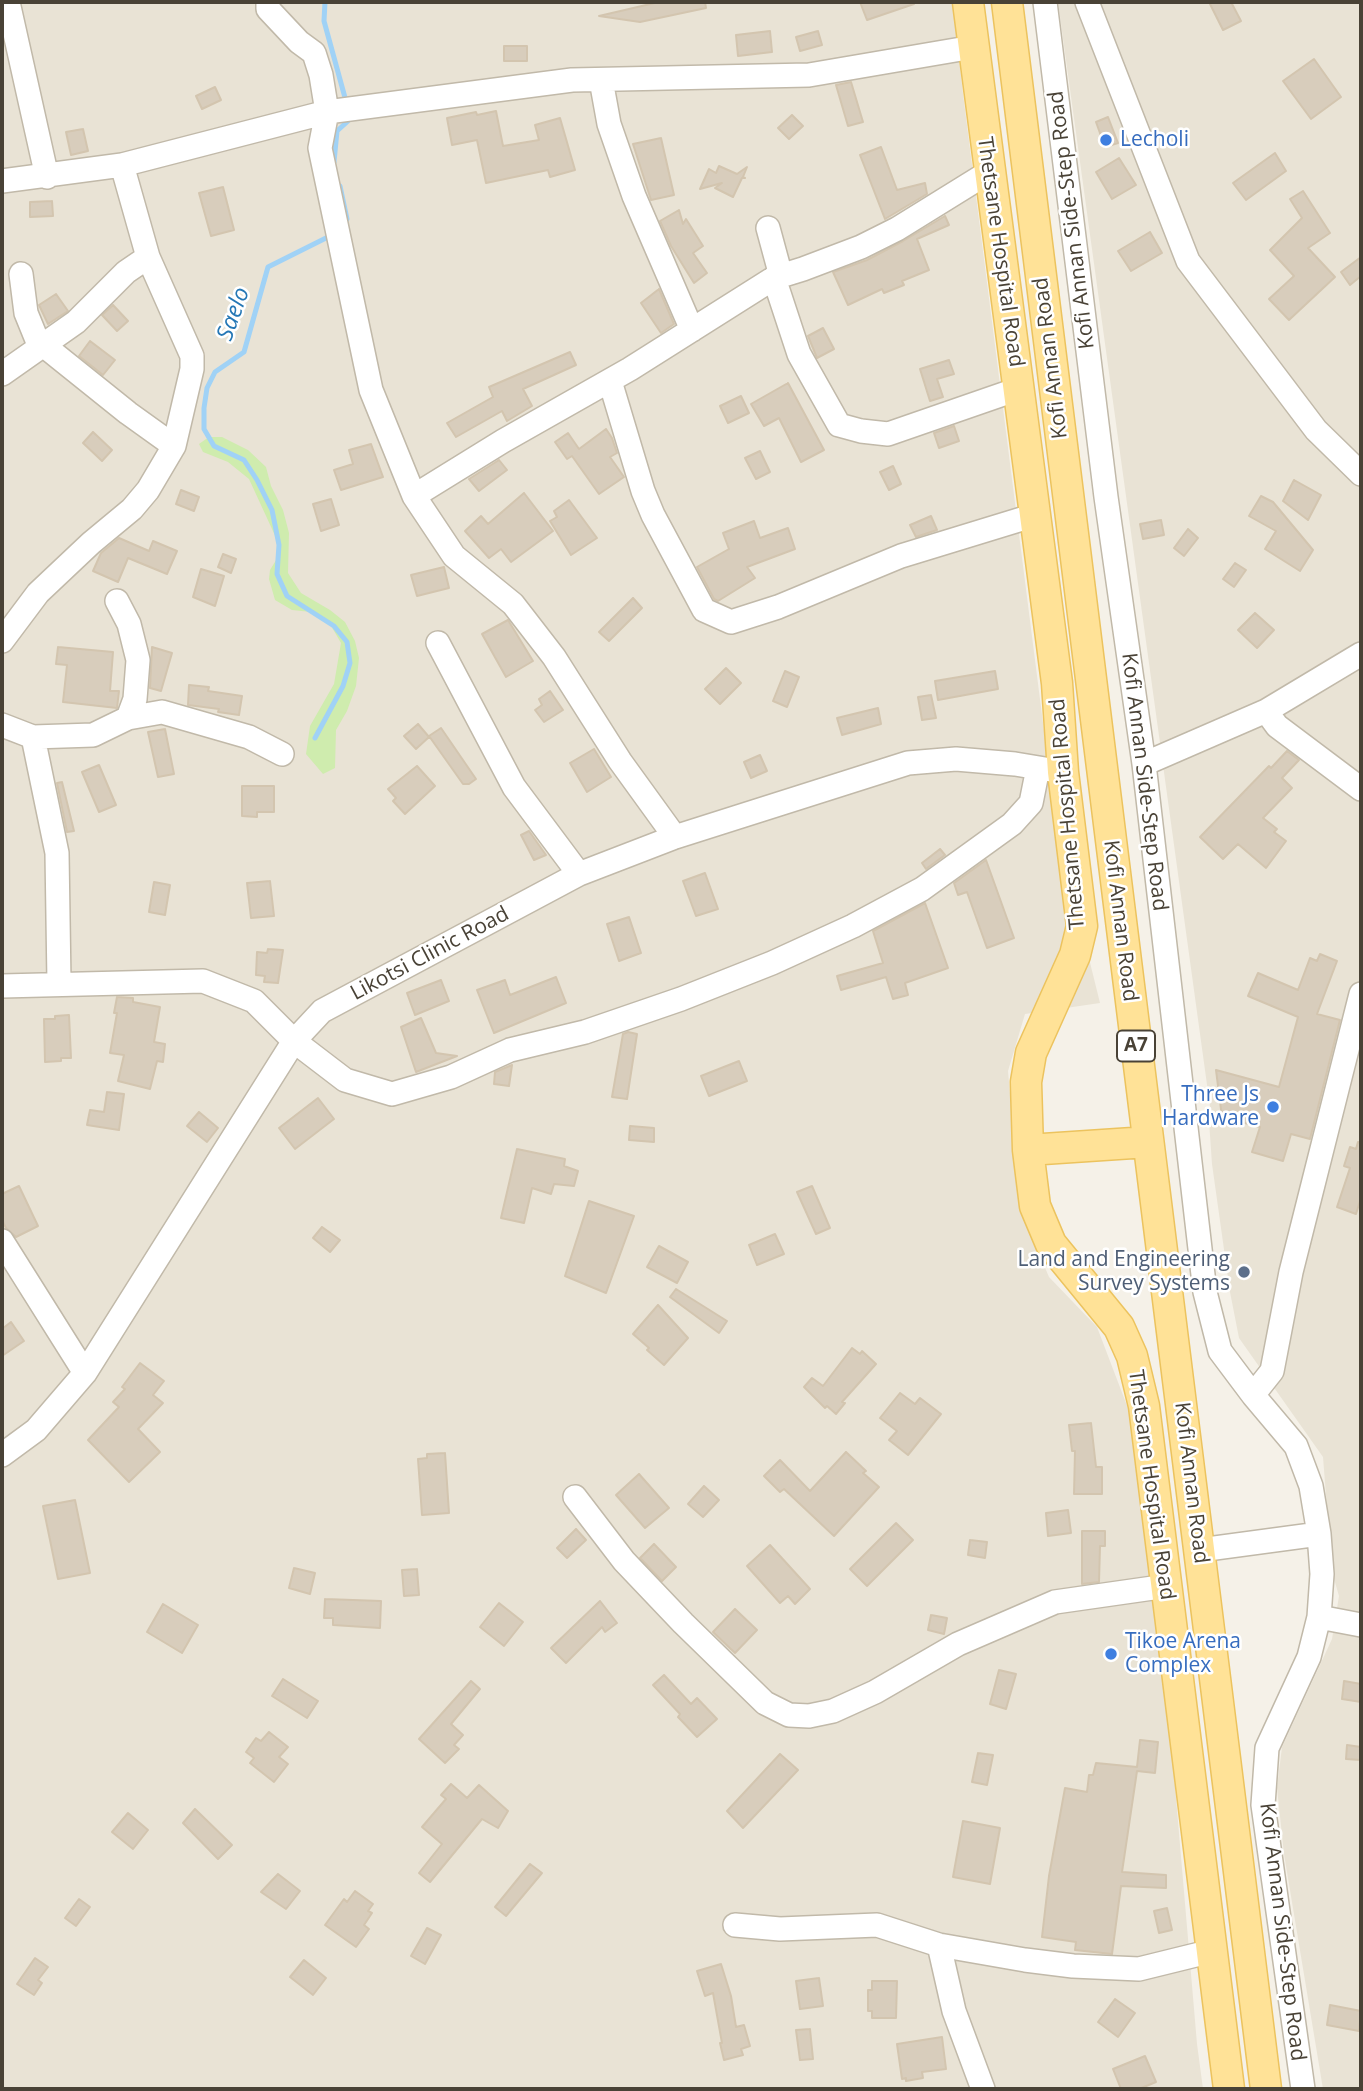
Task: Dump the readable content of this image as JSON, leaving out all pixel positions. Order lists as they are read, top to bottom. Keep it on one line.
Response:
{"streets":{"main road":["Thetsane Hospital Road","Kofi Annan Road","A7"],"street":["Kofi Annan Side-Step Road","Likotsi Clinic Road"]},"crossings":[["Thetsane Hospital Road","Likotsi Clinic Road"]],"water":["Saelo"],"places":["Lecholi","Three Js Hardware","Land and Engineering Survey Systems","Tikoe Arena Complex"]}
